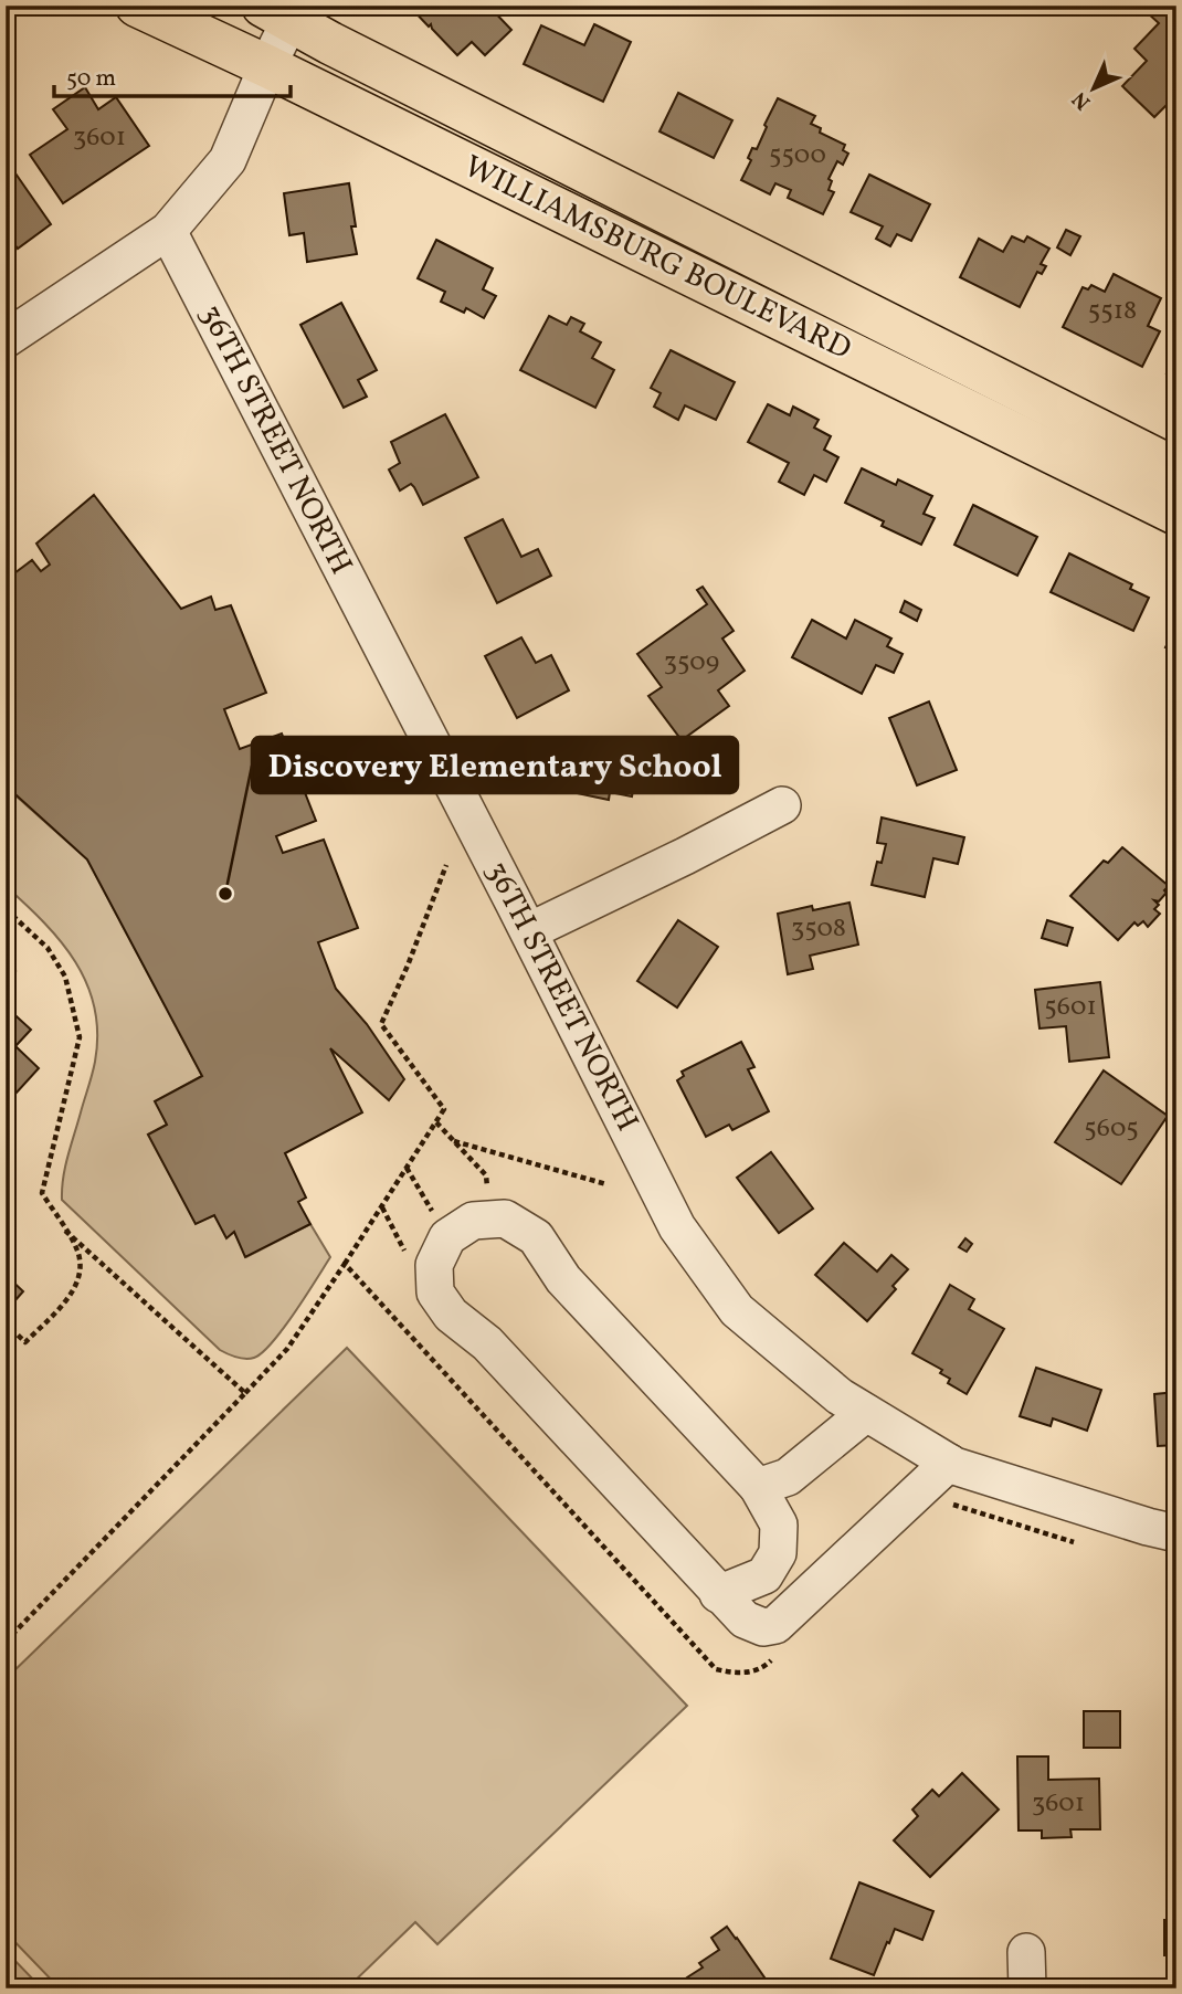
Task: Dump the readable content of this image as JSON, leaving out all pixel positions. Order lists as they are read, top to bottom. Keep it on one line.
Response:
{"streets":{"main road":["WILLIAMSBURG BOULEVARD"],"street":["36TH STREET NORTH"]},"places":["Discovery Elementary School"],"house_numbers":["3601","5500","5518","3509","3508","5601","5605","3601"],"scale_bar":"50 m","north":"bottom left"}
